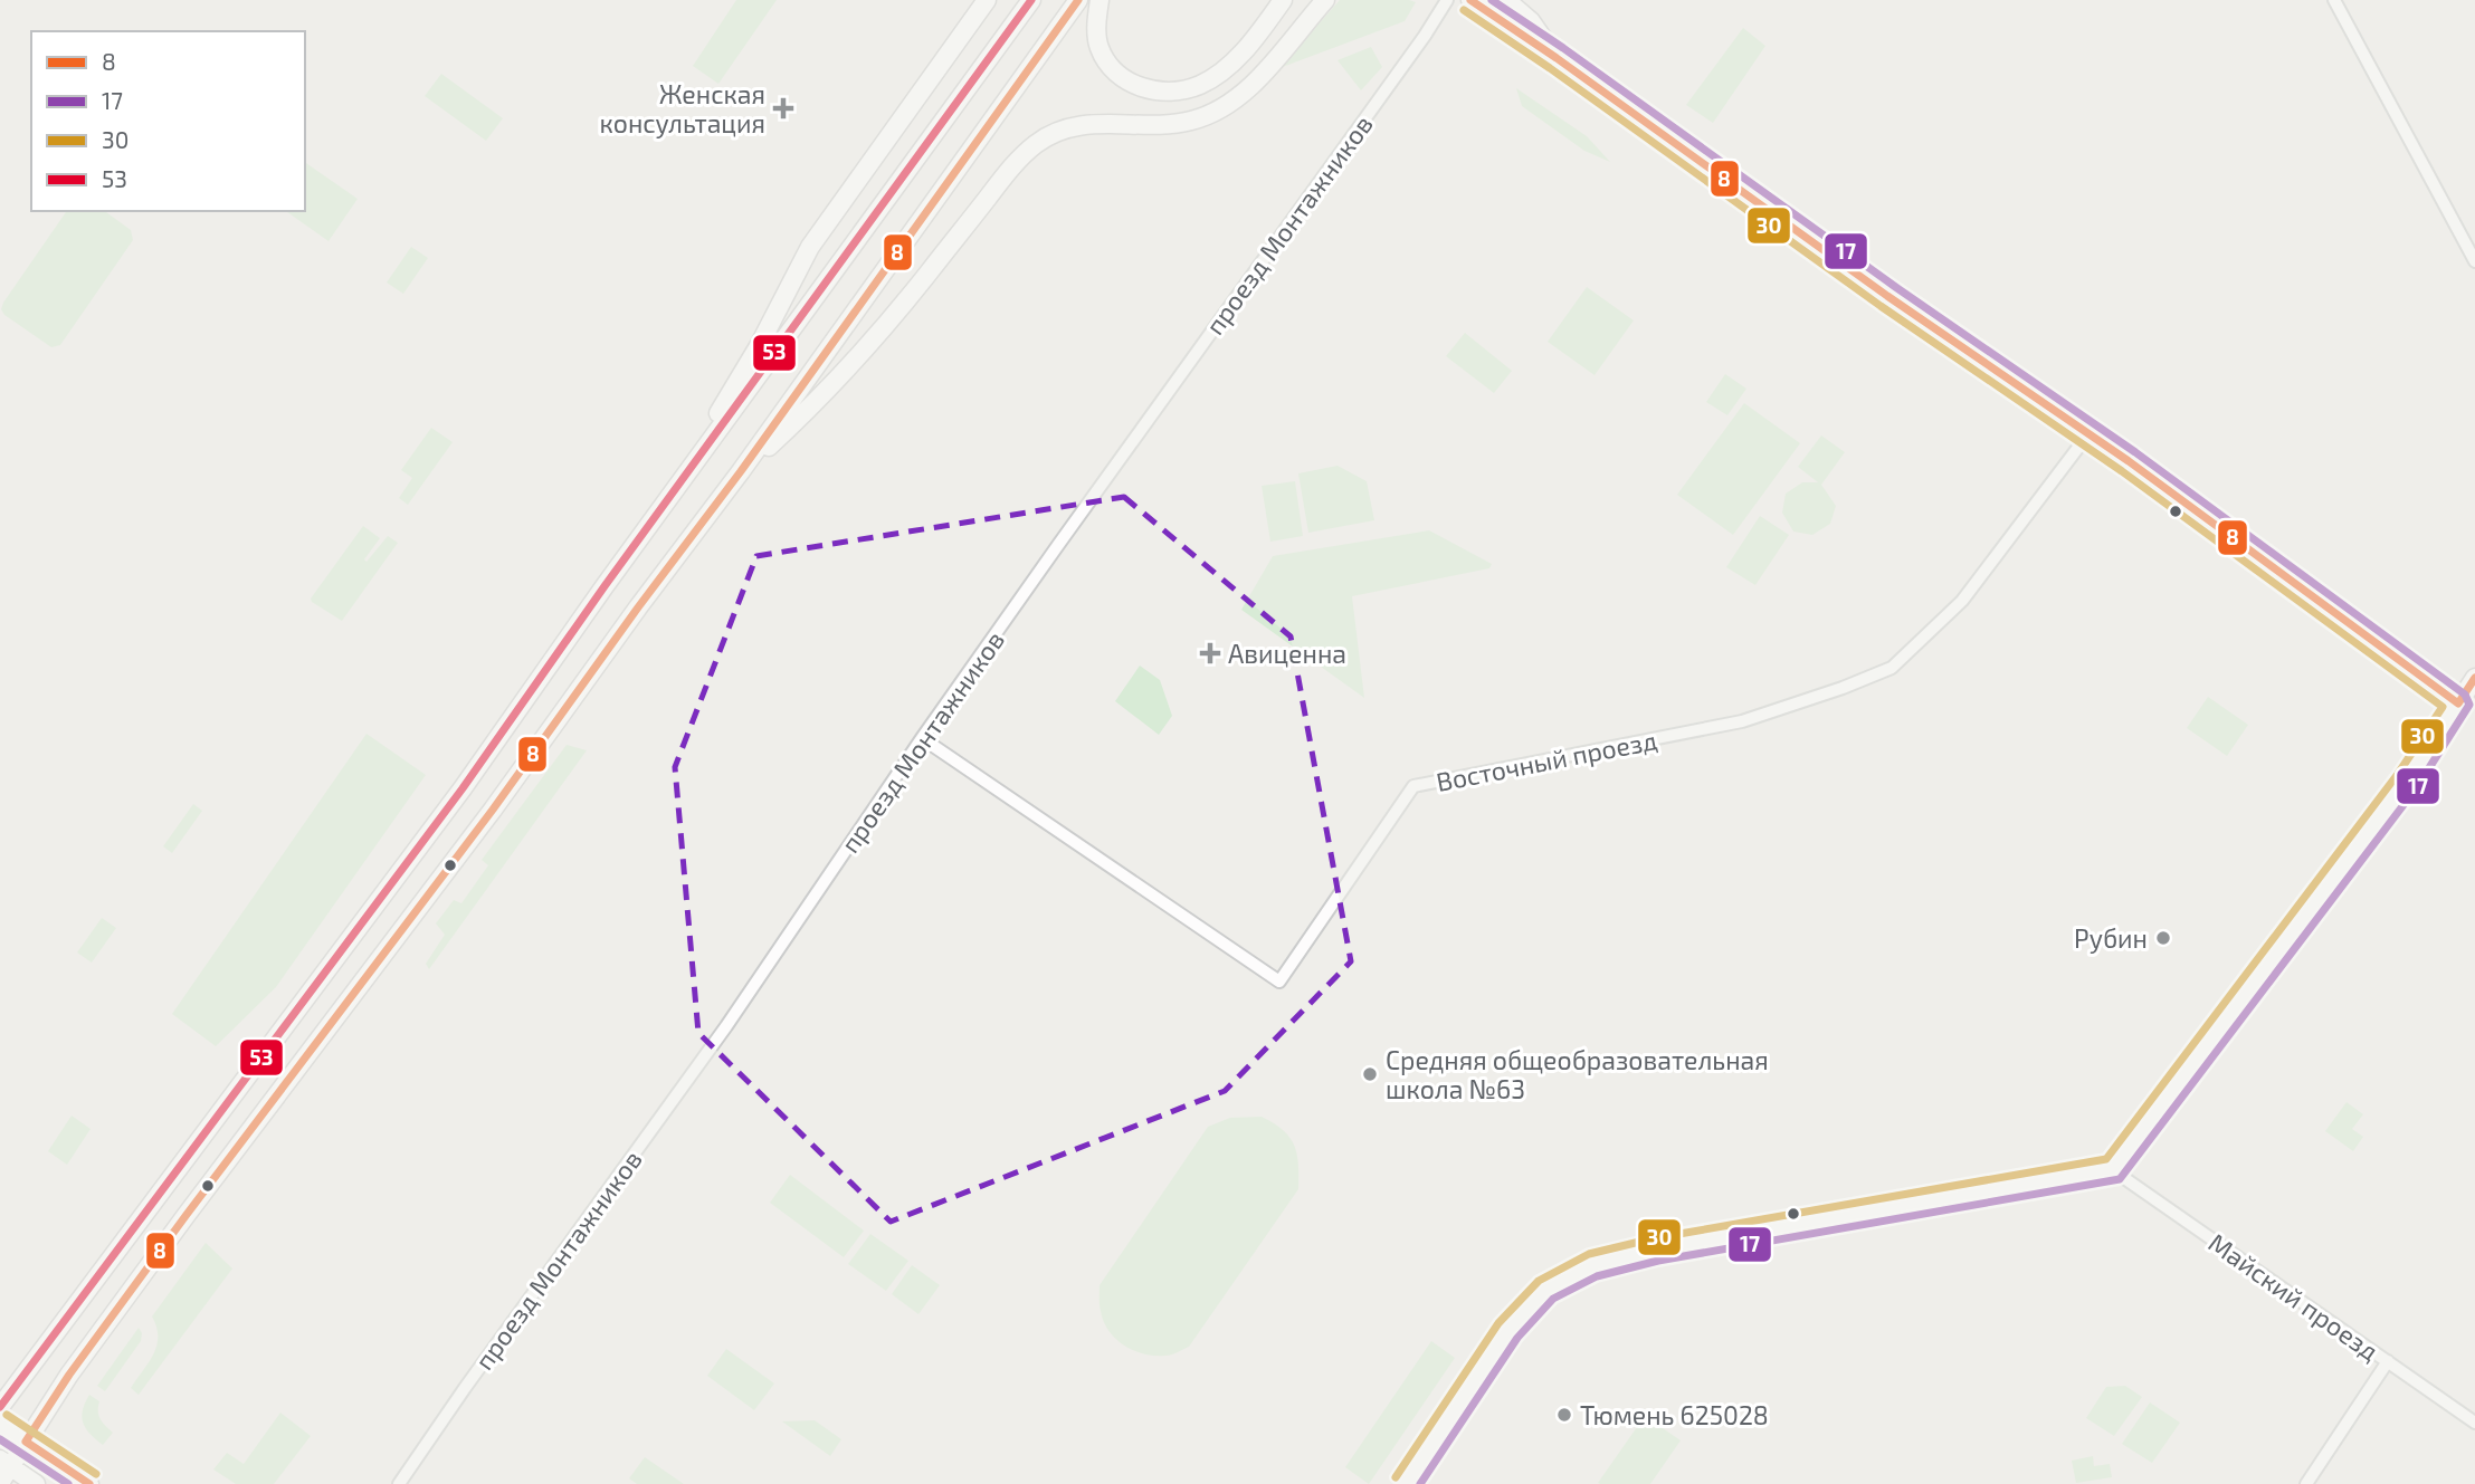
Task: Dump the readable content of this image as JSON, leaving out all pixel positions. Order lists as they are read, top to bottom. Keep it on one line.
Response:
{"streets":{"street":["проезд Монтажников","Восточный проезд","Майский проезд"]},"crossings":[["проезд Монтажников","Восточный проезд"]],"places":{"health":["Женская консультация","Авиценна"],"other":["Рубин","Средняя общеобразовательная школа №63","Тюмень 625028"]},"lines":["transit line 8","transit line 17","transit line 53","transit line 30"],"legend":["8","17","30","53"]}
